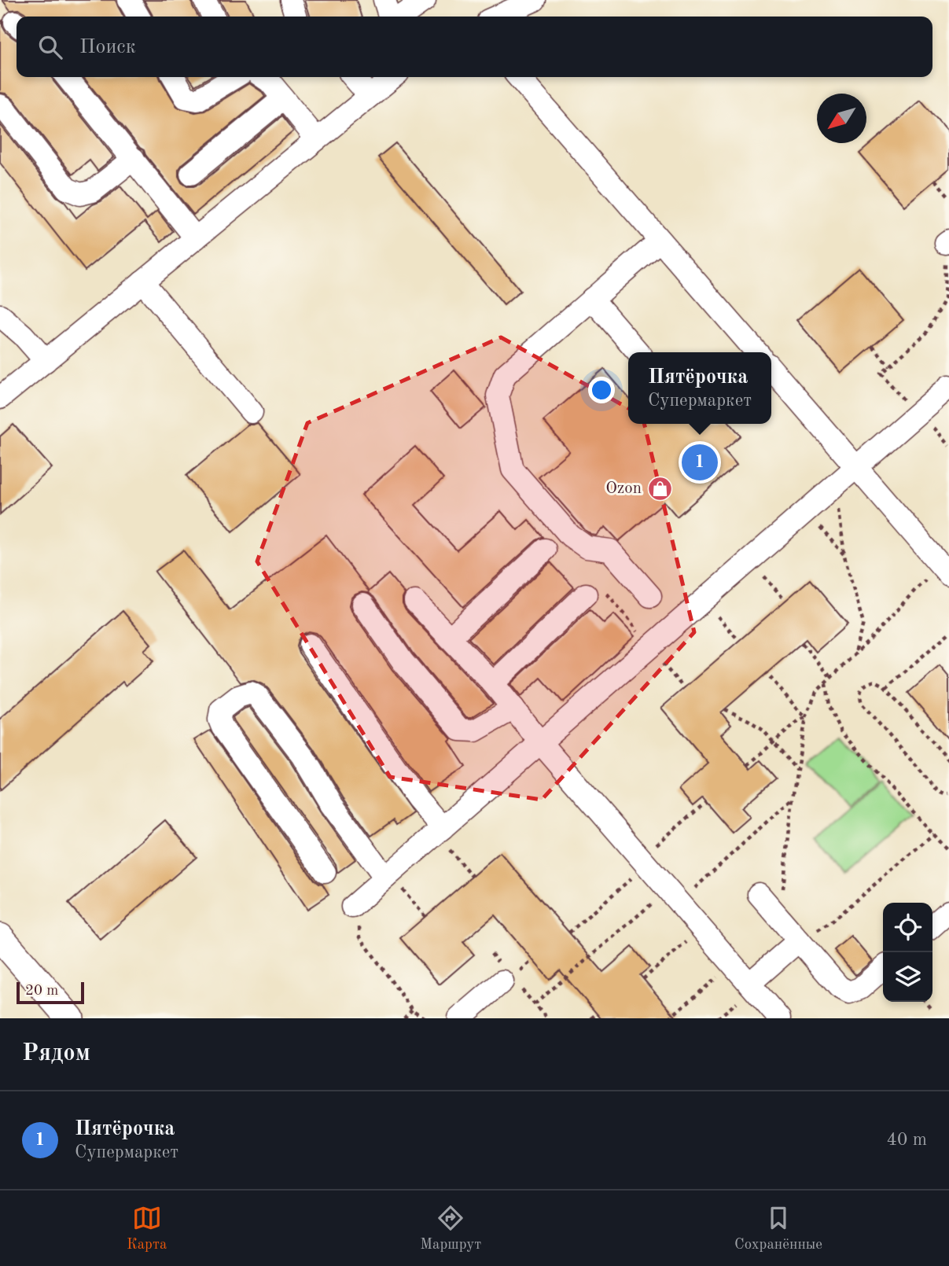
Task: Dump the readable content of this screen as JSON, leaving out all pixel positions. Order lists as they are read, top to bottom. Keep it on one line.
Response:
{"places":{"shop":["Ozon"]},"scale_bar":"20 m","north":"bottom left","page":{"search":"Поиск","popup":["Пятёрочка","Супермаркет"],"pins":"1","scale":"20 m","heading":"Рядом","list":[{"mark":"1","name":"Пятёрочка","note":"Супермаркет","value":"40 m"}],"nav":["Карта","Маршрут","Сохранённые"]}}
